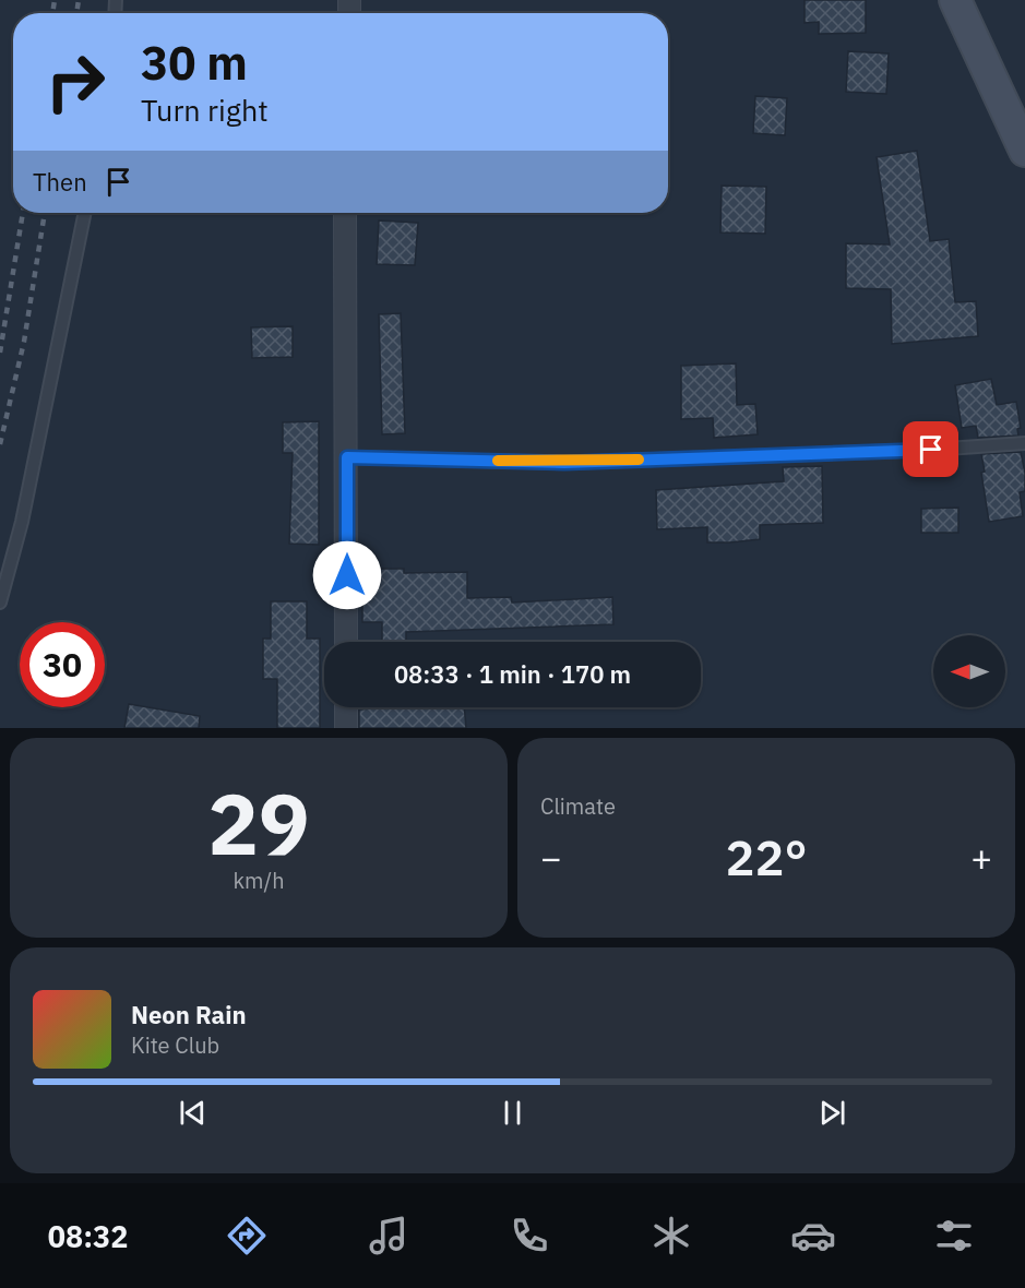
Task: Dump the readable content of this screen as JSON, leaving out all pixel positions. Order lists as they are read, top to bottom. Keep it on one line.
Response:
{"north":"left","page":{"turn":["30 m","Turn right"],"then":"Then","limit":"30","trip":"08:33 · 1 min · 170 m","tile":[["29","km/h"],"Climate"],"heat":["−","22°","+"],"song":["Neon Rain","Kite Club"],"tabs":"08:32"}}
